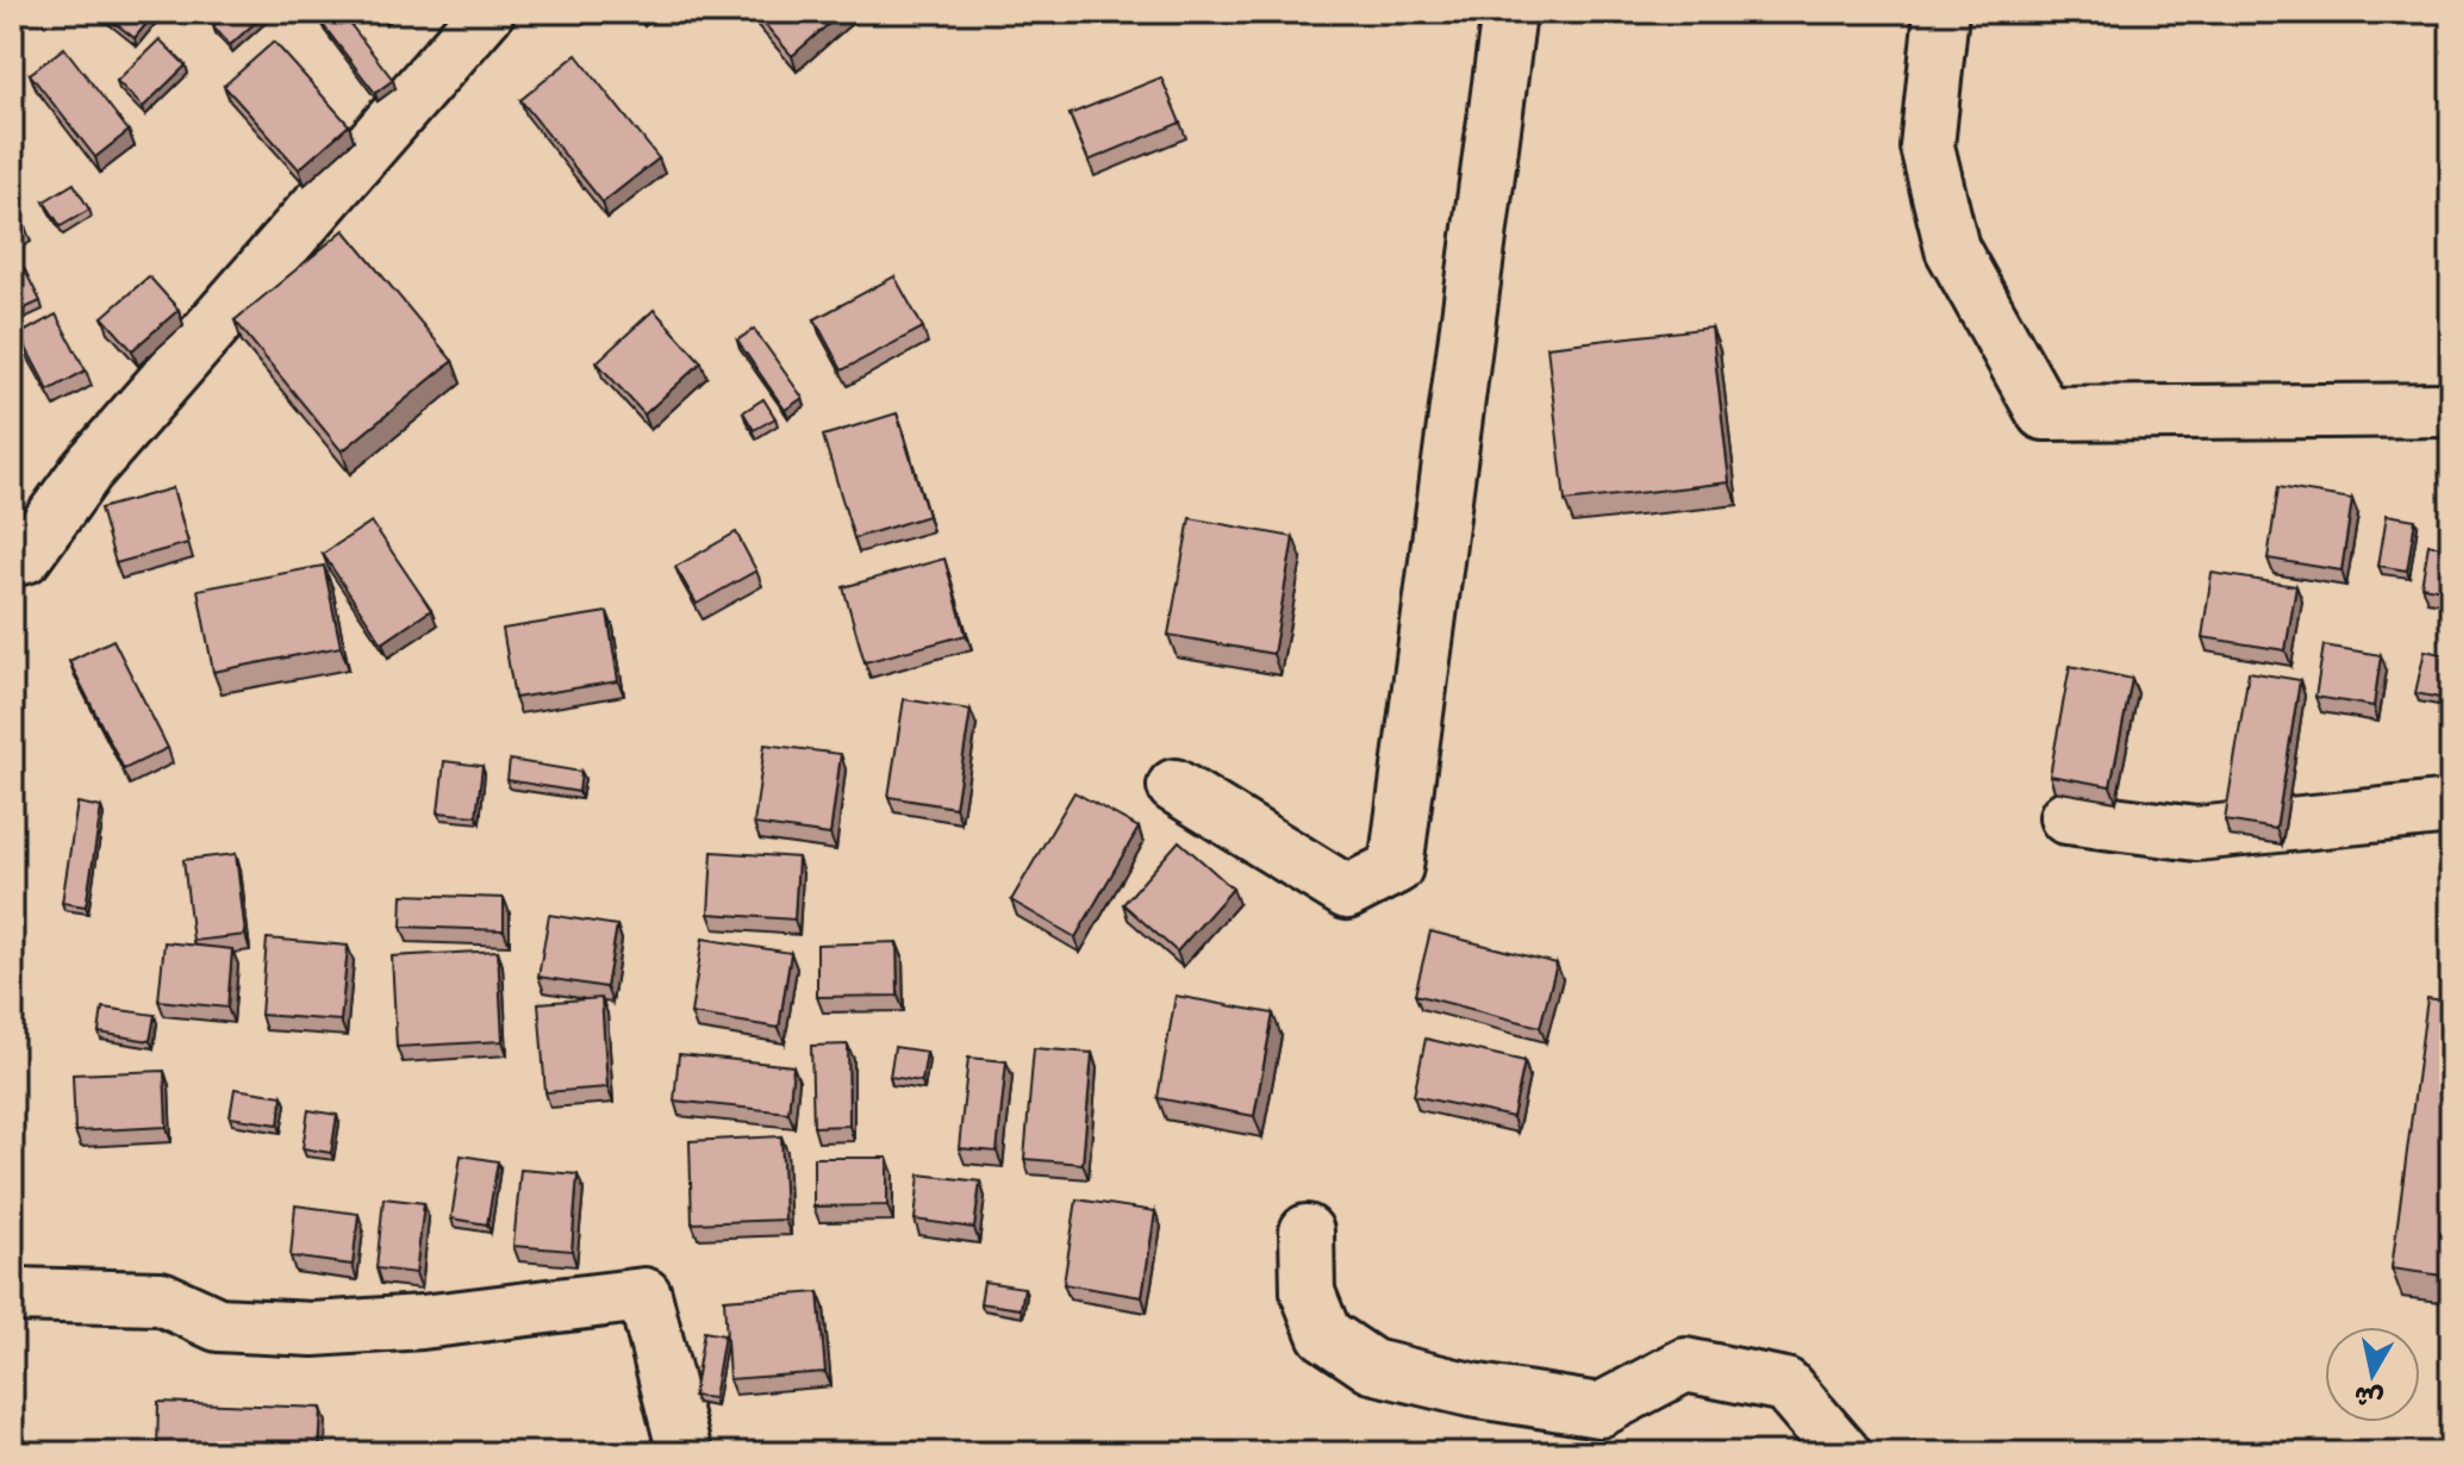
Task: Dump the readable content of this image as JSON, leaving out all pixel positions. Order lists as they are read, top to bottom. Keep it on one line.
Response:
{"north":"bottom"}
